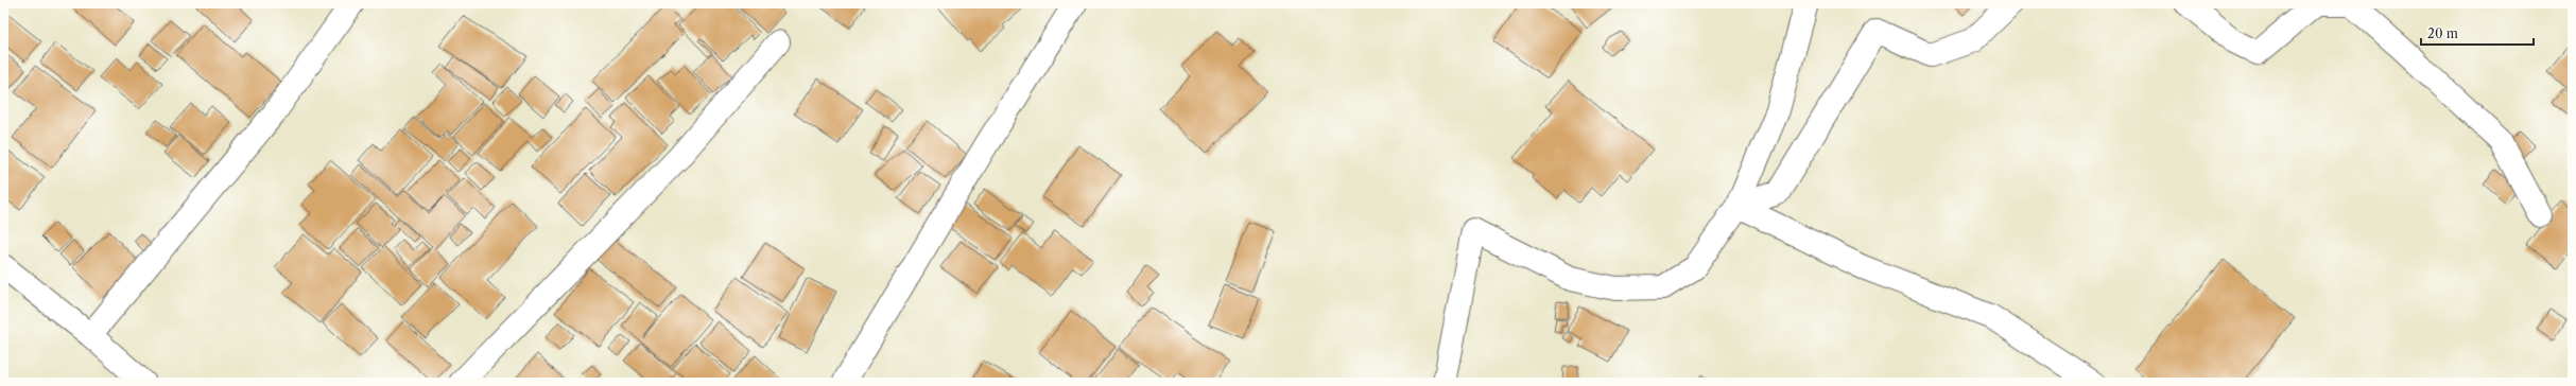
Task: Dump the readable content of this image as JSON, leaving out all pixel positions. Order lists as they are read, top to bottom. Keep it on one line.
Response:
{"scale_bar":"20 m"}
